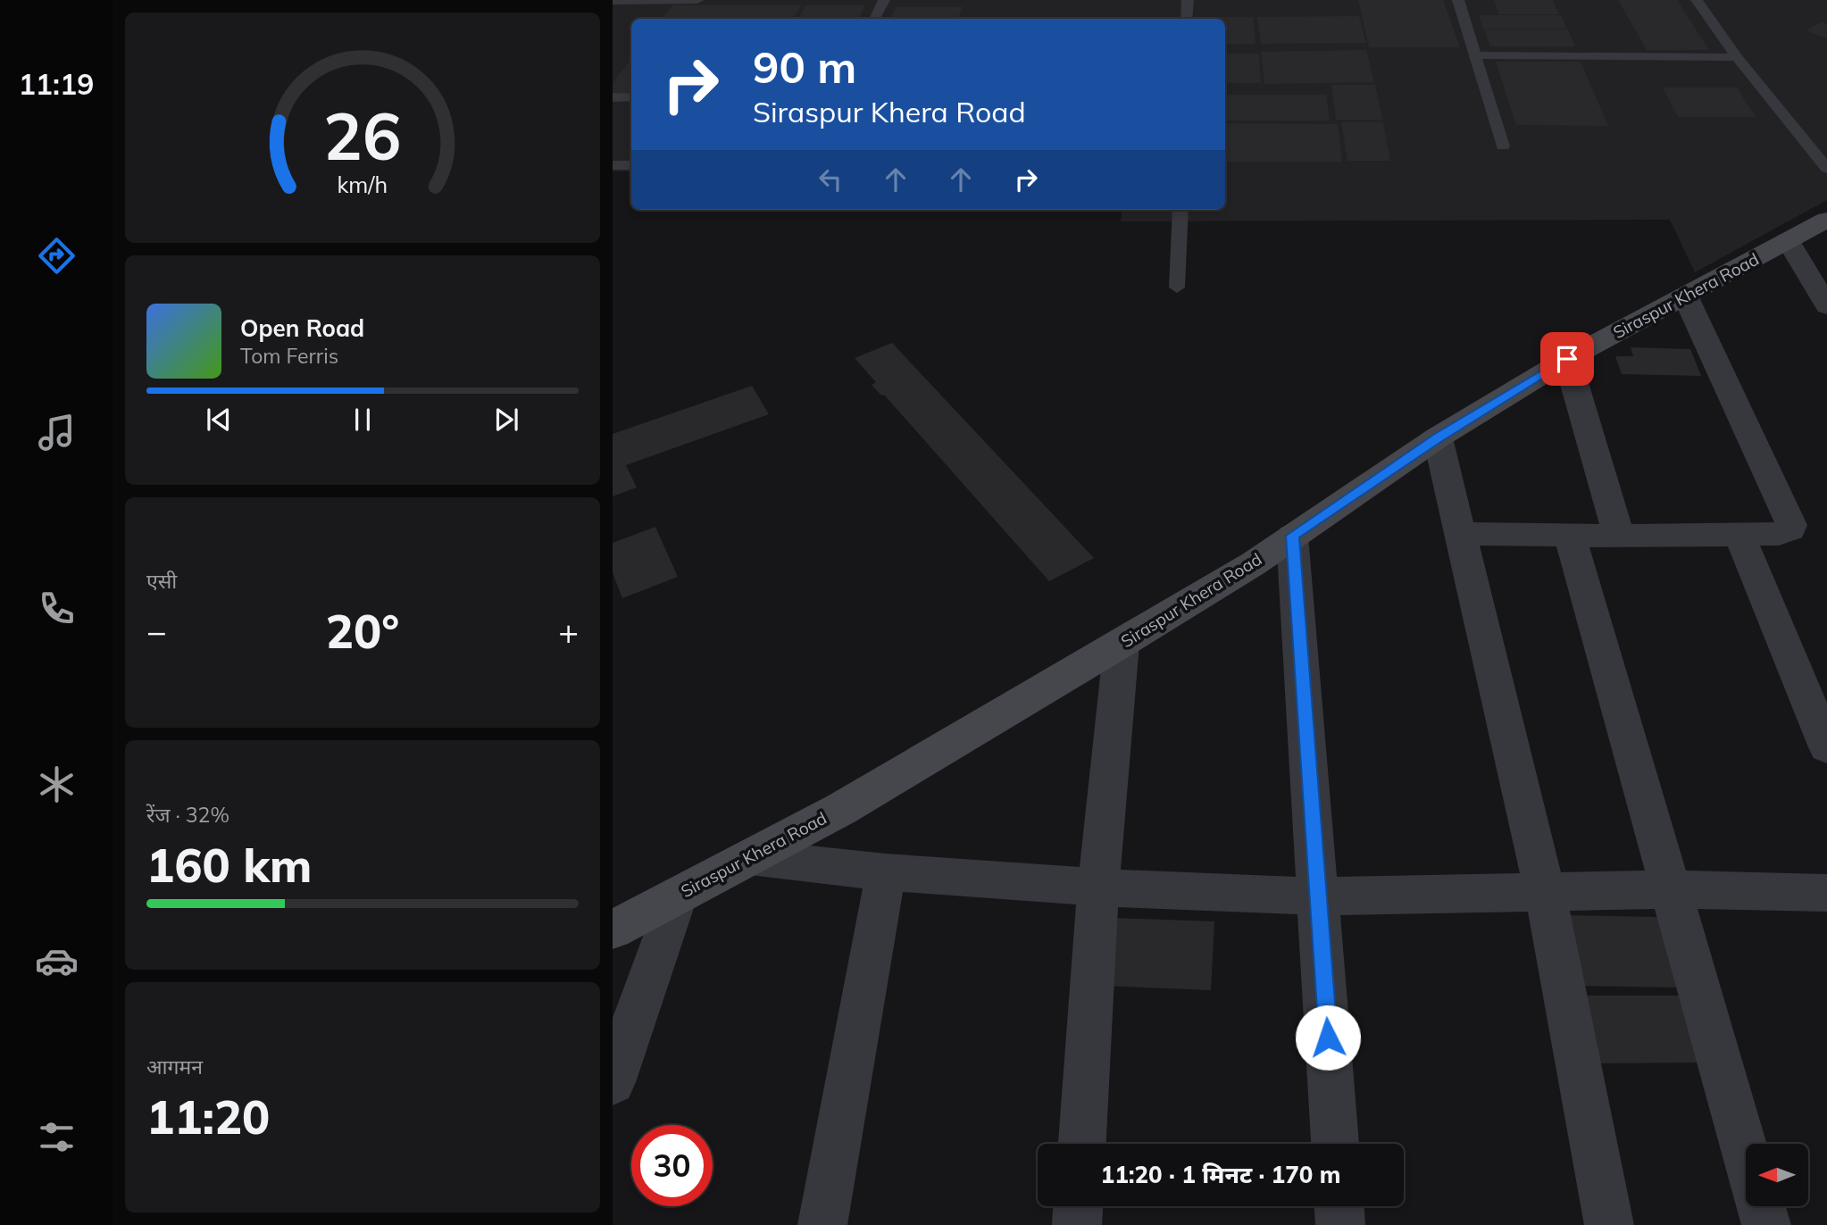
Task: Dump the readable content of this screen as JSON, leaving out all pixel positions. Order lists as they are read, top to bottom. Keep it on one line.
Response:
{"streets":{"street":["Siraspur Khera Road"]},"north":"left","page":{"tabs":"11:19","turn":["90 m","Siraspur Khera Road"],"song":["Open Road","Tom Ferris"],"tile":["एसी",["रेंज · 32%","160 km"],["आगमन","11:20"]],"heat":["−","20°","+"],"limit":"30","trip":"11:20 · 1 मिनट · 170 m","gauge":["26","km/h"]}}
